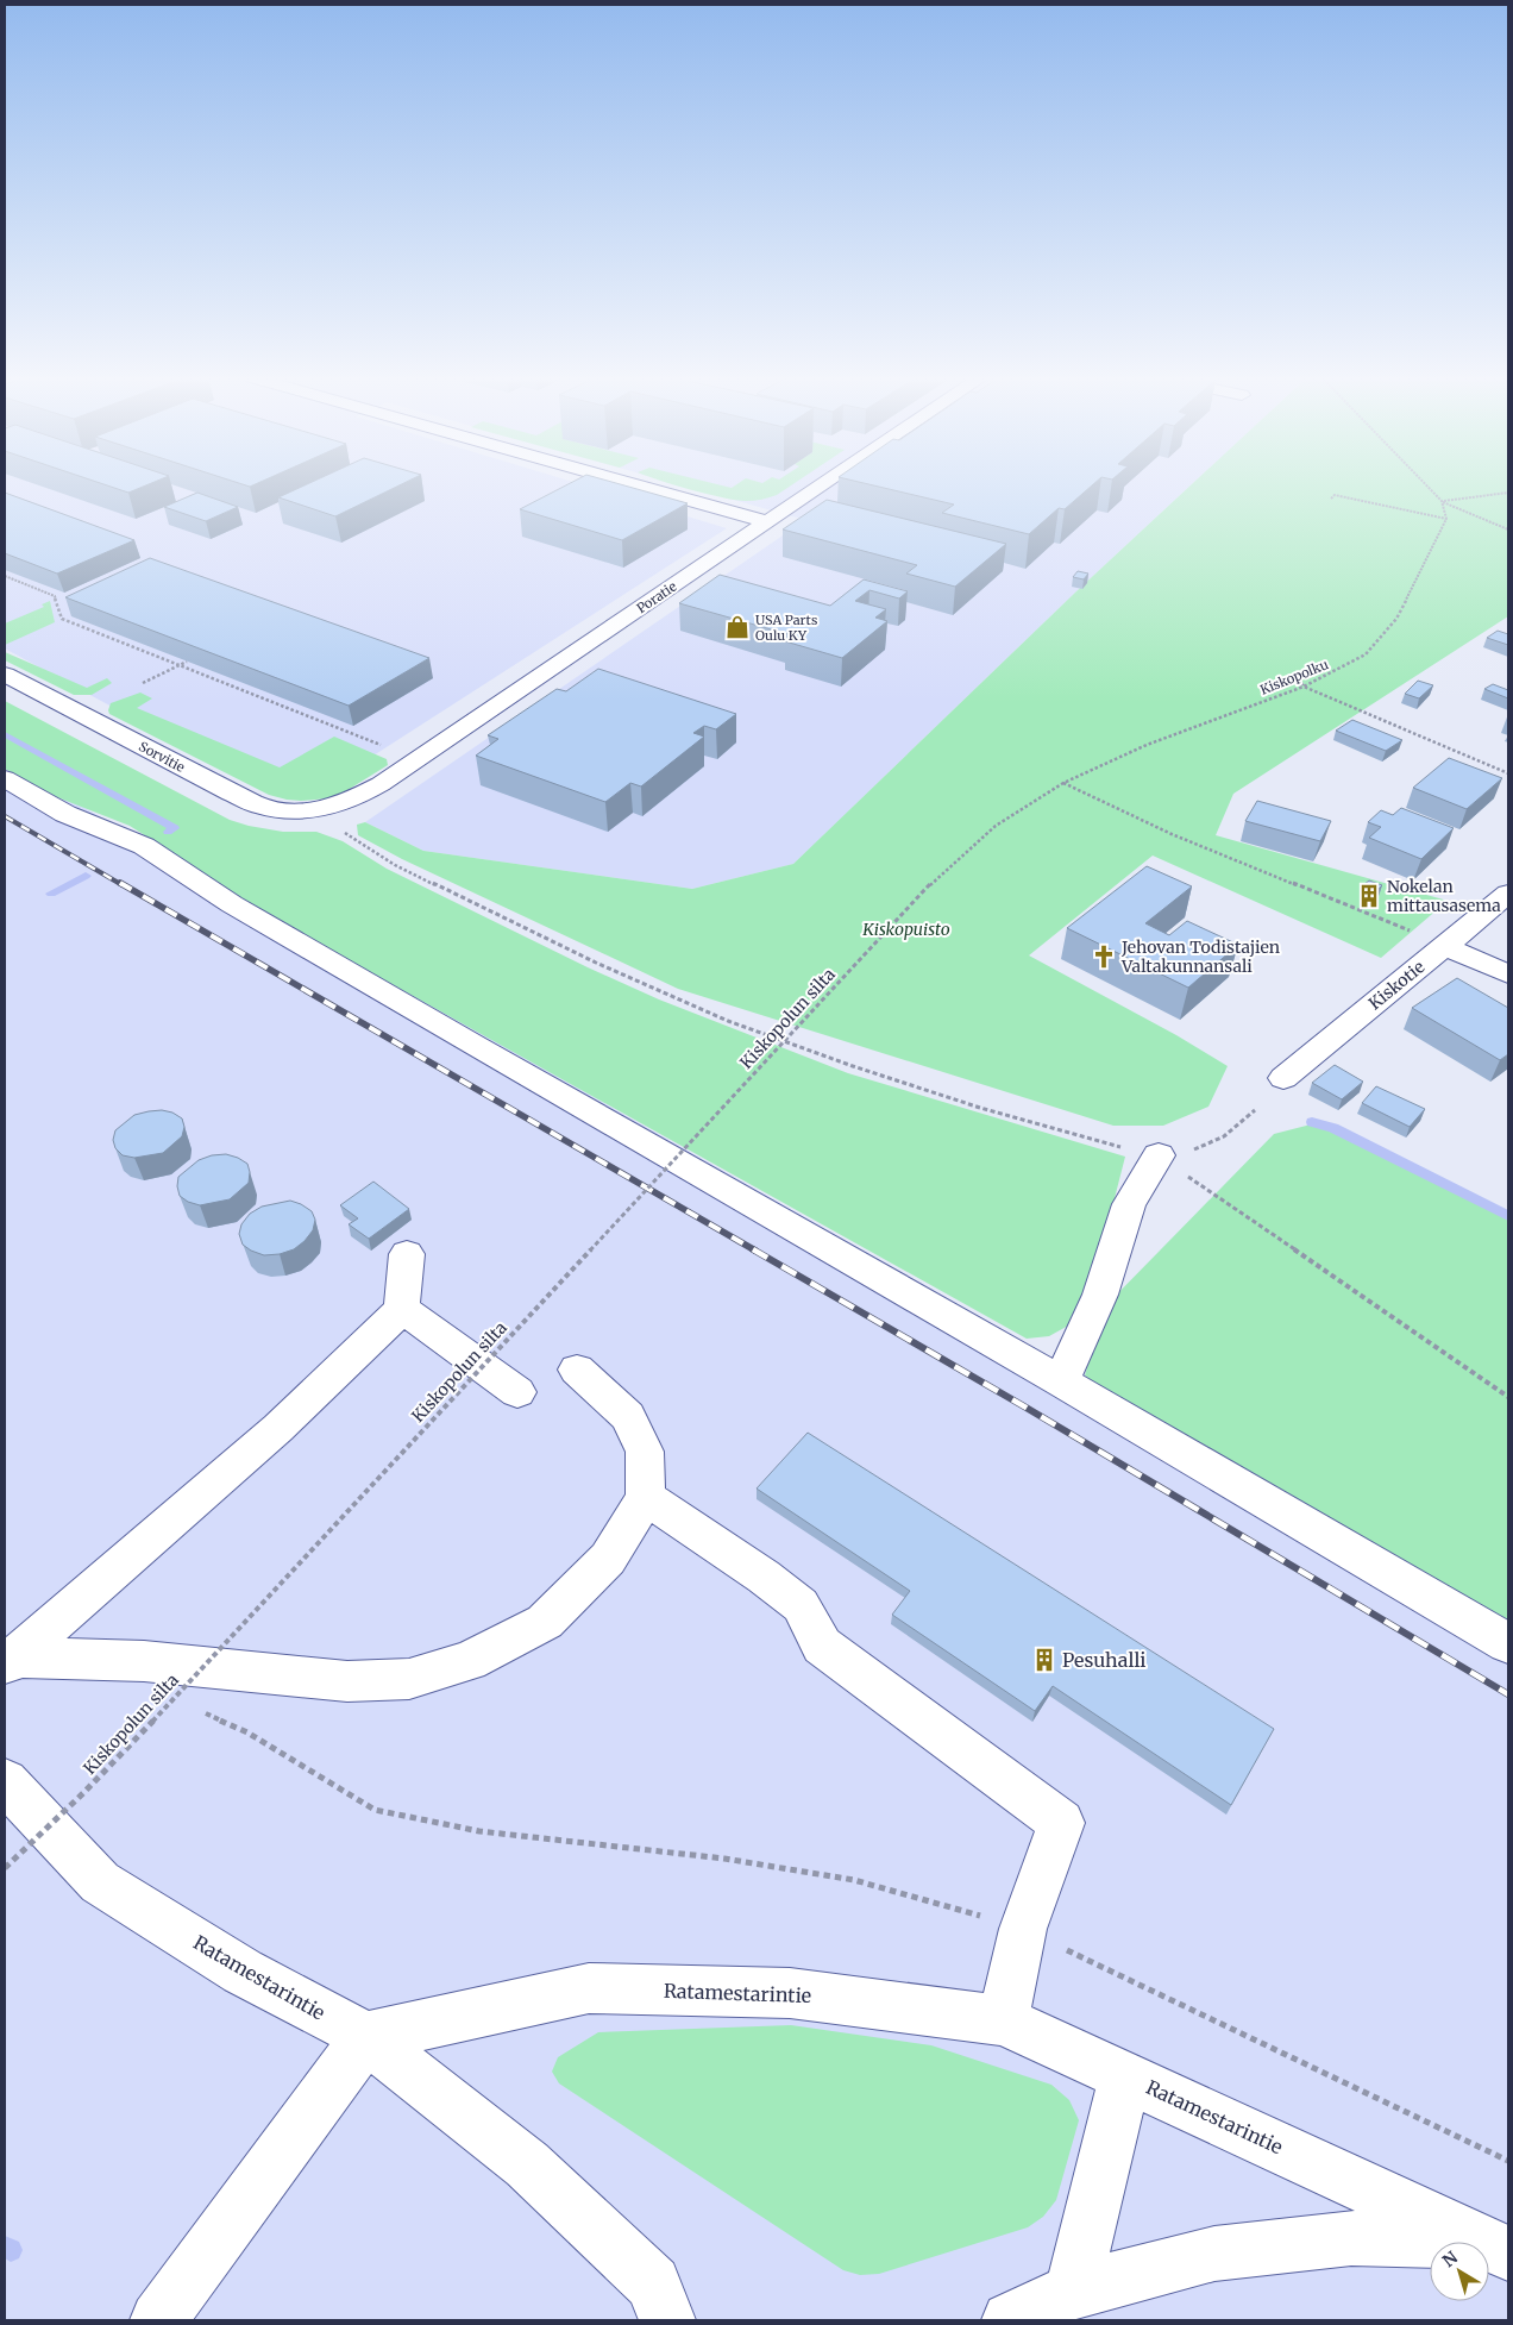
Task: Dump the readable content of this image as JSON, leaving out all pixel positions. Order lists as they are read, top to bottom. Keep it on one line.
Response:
{"streets":{"street":["Poratie","Sorvitie","Kiskotie","Ratamestarintie"],"path":["Kiskopolku","Kiskopolun silta"]},"crossings":[["Poratie","Sorvitie"],["Kiskopolku","Kiskopolun silta"]],"parks":["Kiskopuisto"],"places":{"shop":["USA Parts Oulu KY"],"building":["Nokelan mittausasema","Pesuhalli"],"church":["Jehovan Todistajien Valtakunnansali"]},"north":"top left"}
